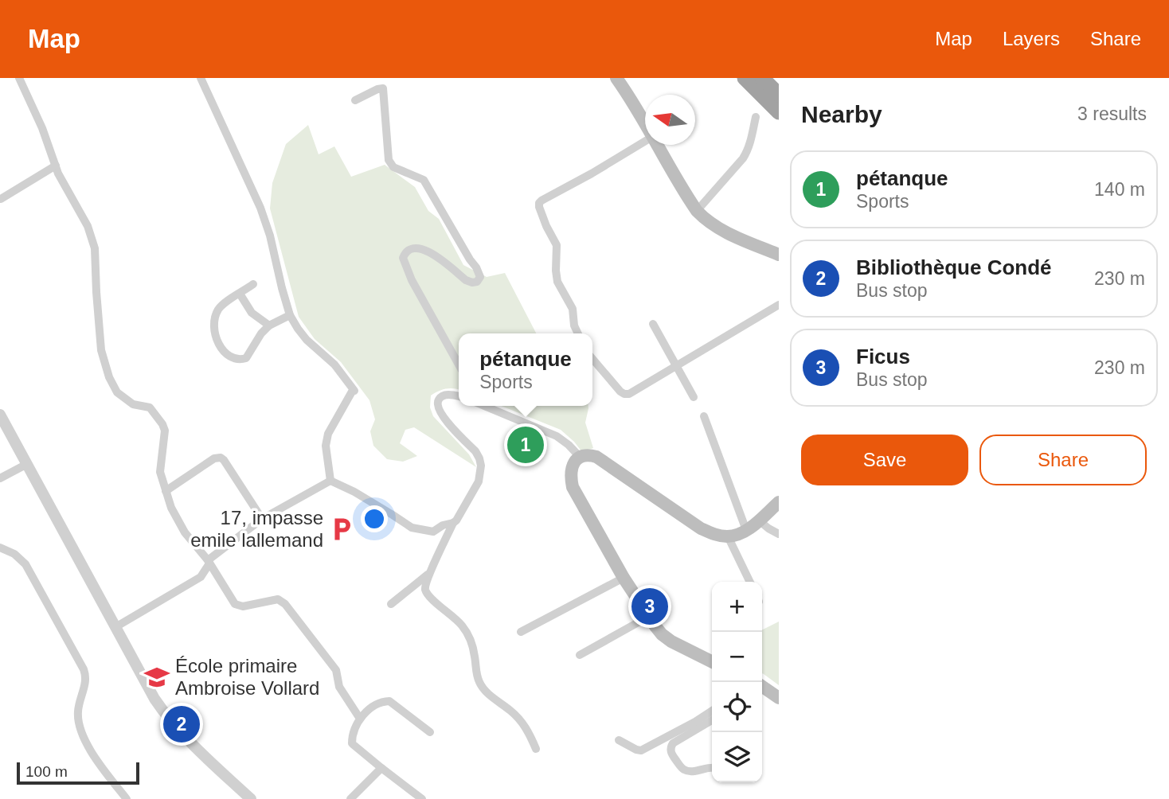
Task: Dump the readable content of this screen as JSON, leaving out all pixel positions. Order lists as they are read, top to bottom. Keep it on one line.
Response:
{"places":{"parking":["17, impasse emile lallemand"],"school or university":["École primaire Ambroise Vollard"]},"scale_bar":"100 m","north":"left","page":{"header":"Map","nav":["Map","Layers","Share"],"heading":["Nearby","3 results"],"list":[{"mark":"1","name":"pétanque","note":"Sports","value":"140 m"},{"mark":"2","name":"Bibliothèque Condé","note":"Bus stop","value":"230 m"},{"mark":"3","name":"Ficus","note":"Bus stop","value":"230 m"}],"popup":["pétanque","Sports"],"buttons":["Save","Share"],"pins":["1","3","2"],"map_buttons":["+","−"],"scale":"100 m"}}
